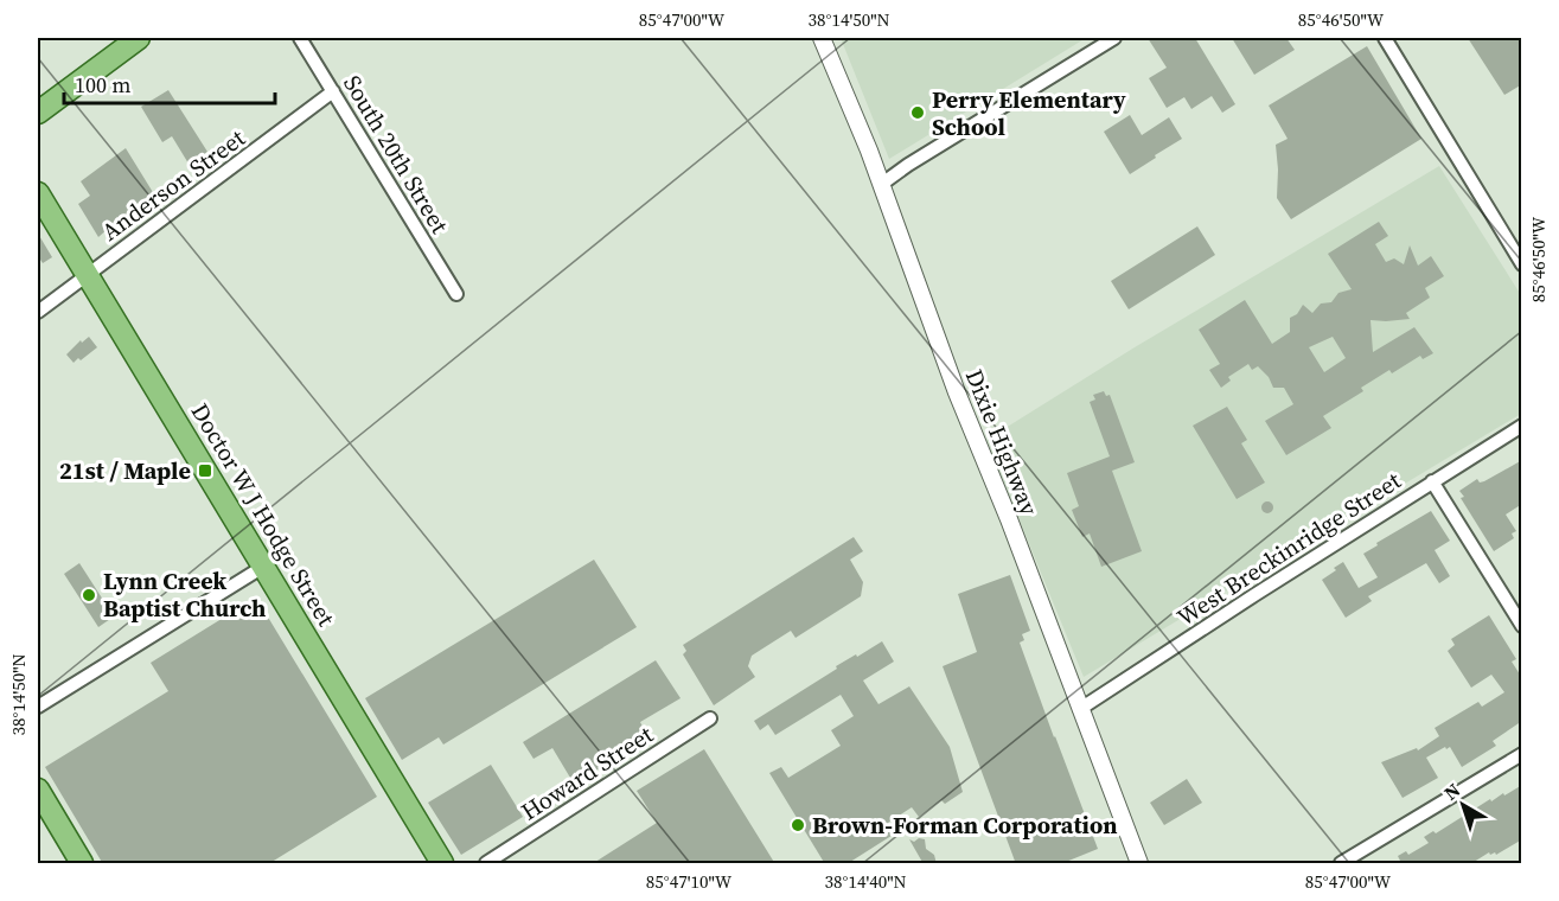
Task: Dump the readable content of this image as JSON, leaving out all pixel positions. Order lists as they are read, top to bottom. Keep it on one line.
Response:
{"streets":{"main road":["Doctor W J Hodge Street"],"street":["South 20th Street","Anderson Street","Dixie Highway","West Breckinridge Street","Howard Street"]},"crossings":[["South 20th Street","Anderson Street"],["Anderson Street","Doctor W J Hodge Street"],["Dixie Highway","West Breckinridge Street"]],"places":{"other":["Perry Elementary School","Lynn Creek Baptist Church","Brown-Forman Corporation"],"transit":["21st / Maple"]},"scale_bar":"100 m","north":"top left","coordinates":["85°47'00\"W","38°14'50\"N","85°46'50\"W","85°47'10\"W","38°14'40\"N"]}
